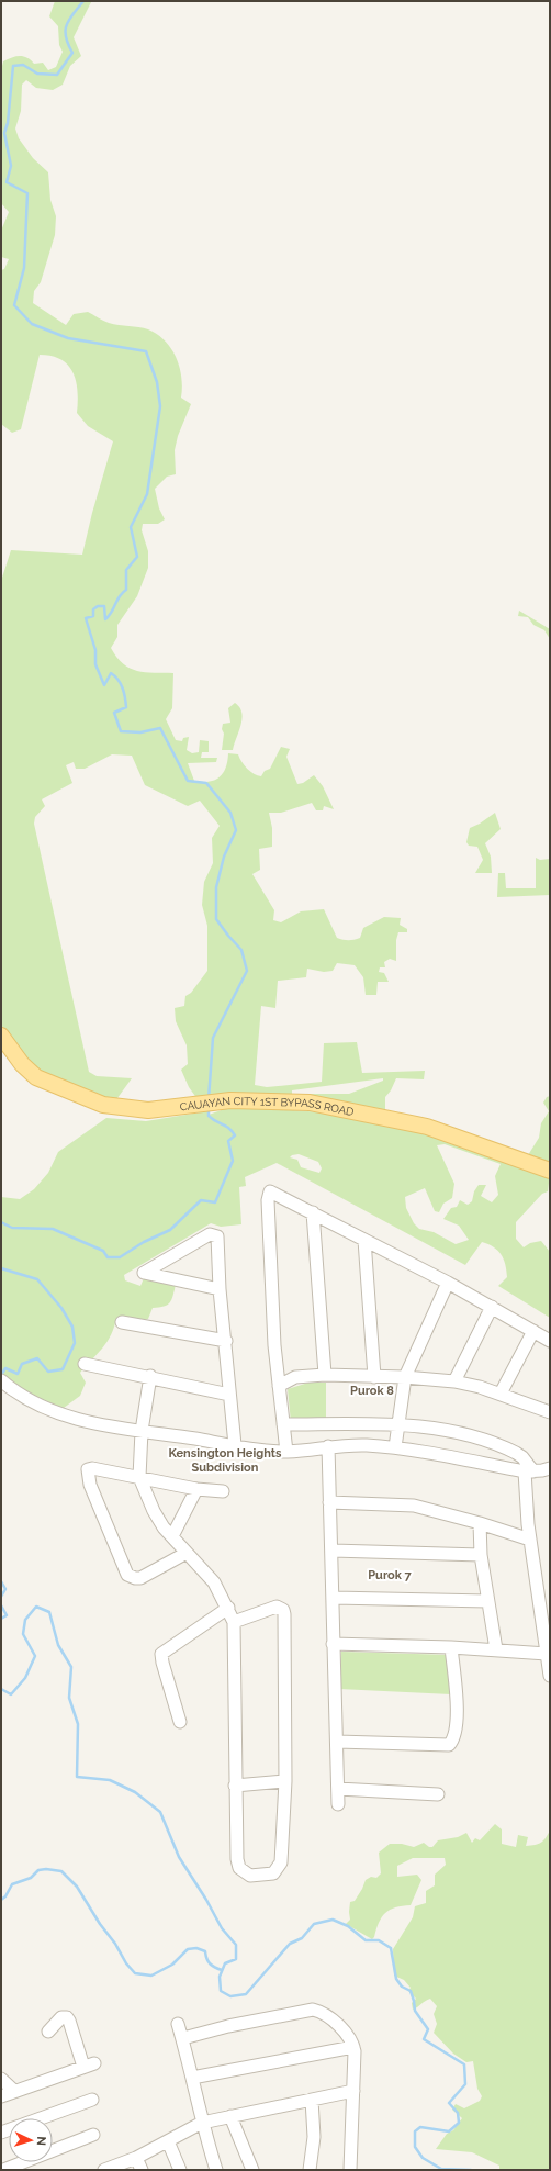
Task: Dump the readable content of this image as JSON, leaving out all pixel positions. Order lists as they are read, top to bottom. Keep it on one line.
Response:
{"streets":{"main road":["CAUAYAN CITY 1ST BYPASS ROAD"]},"districts":["Purok 8","Kensington Heights Subdivision","Purok 7"],"north":"right"}
